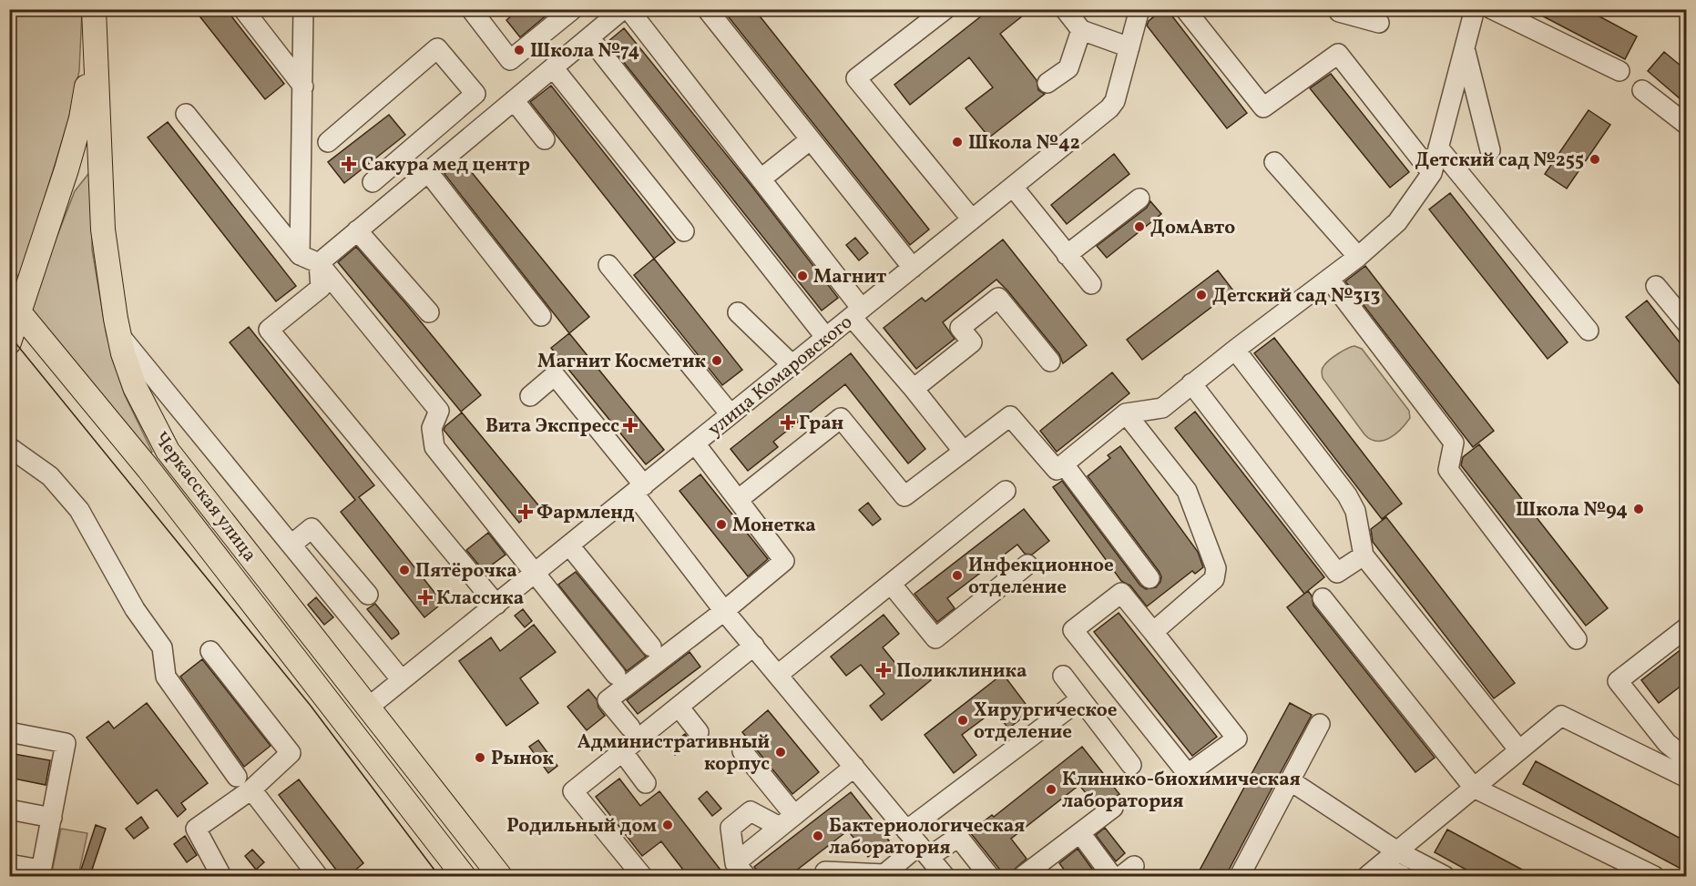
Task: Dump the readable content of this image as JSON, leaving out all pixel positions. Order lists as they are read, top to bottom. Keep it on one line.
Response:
{"streets":{"main road":["Черкасская улица"],"street":["улица Комаровского"]},"crossings":[["улица Комаровского","Черкасская улица"]],"places":{"other":["Школа №74","Школа №42","Детский сад №255","ДомАвто","Магнит","Детский сад №313","Магнит Косметик","Школа №94","Монетка","Пятёрочка","Инфекционное отделение","Хирургическое отделение","Административный корпус","Рынок","Клинико-биохимическая лаборатория","Родильный дом","Бактериологическая лаборатория"],"health":["Сакура мед центр","Гран","Вита Экспресс","Фармленд","Классика","Поликлиника"]}}
